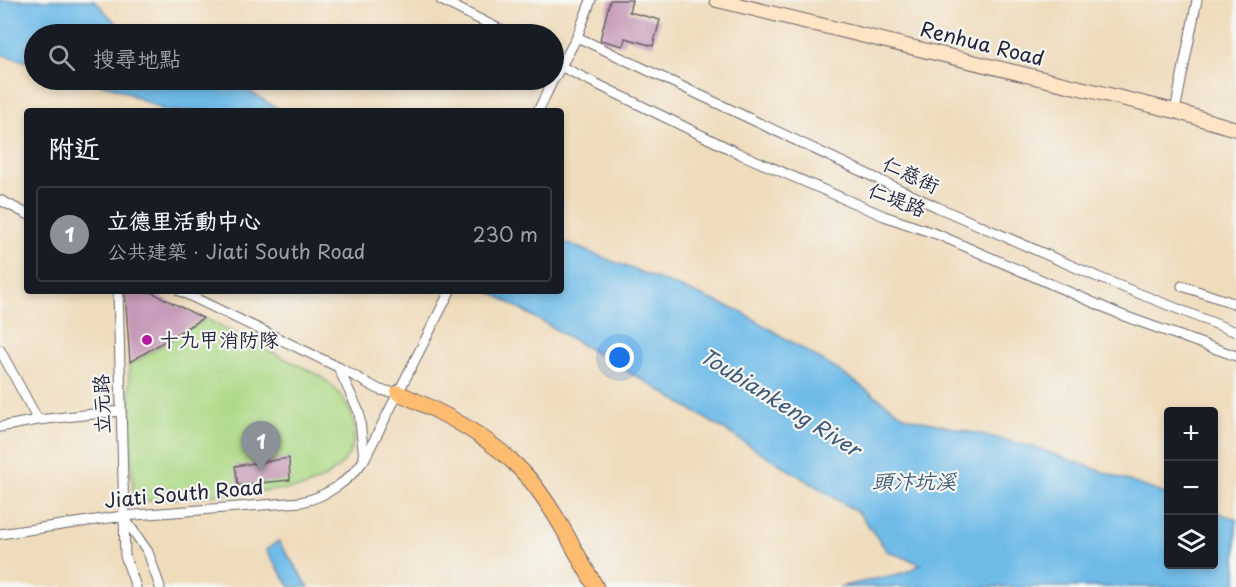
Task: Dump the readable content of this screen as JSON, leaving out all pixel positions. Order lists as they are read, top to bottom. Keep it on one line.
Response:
{"streets":{"main road":["Renhua Road"],"street":["仁慈街","仁堤路","立元路","Jiati South Road"]},"crossings":[["立元路","Jiati South Road"]],"water":["Toubiankeng River","頭汴坑溪"],"places":["十九甲消防隊"],"page":{"search":"搜尋地點","heading":"附近","list":[{"mark":"1","name":"立德里活動中心","note":"公共建築 · Jiati South Road","value":"230 m"}],"map_buttons":["+","−"],"pins":"1"}}
